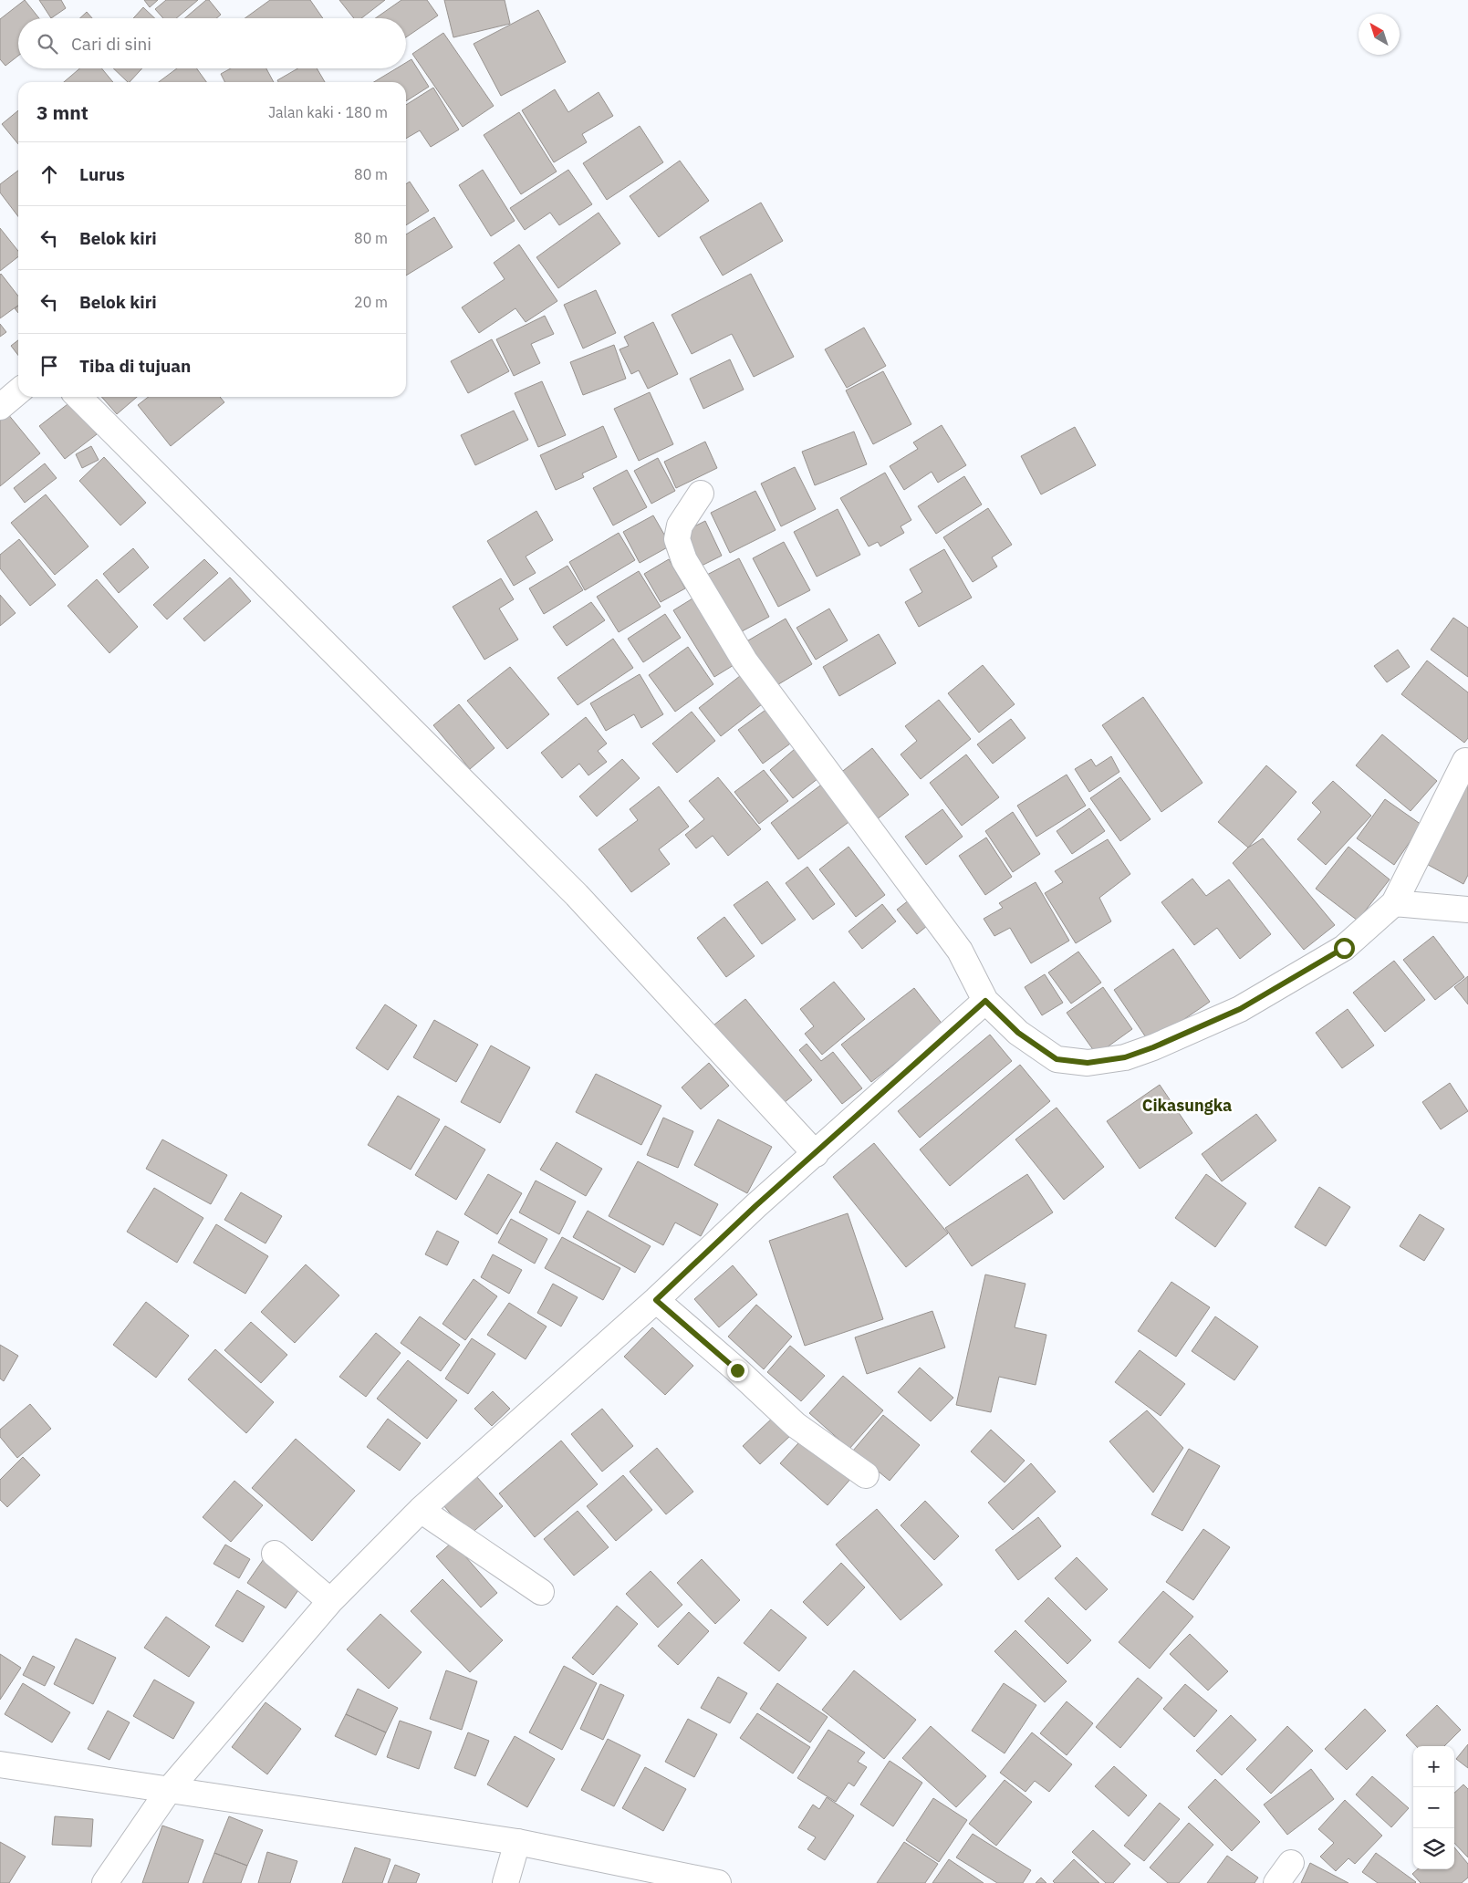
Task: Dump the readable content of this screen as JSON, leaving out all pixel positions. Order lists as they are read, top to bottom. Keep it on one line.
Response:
{"districts":["Cikasungka"],"north":"top left","page":{"search":"Cari di sini","heading":["3 mnt","Jalan kaki · 180 m"],"list":[["Lurus","80 m"],["Belok kiri","80 m"],["Belok kiri","20 m"],"Tiba di tujuan"],"map_buttons":["+","−"]}}
